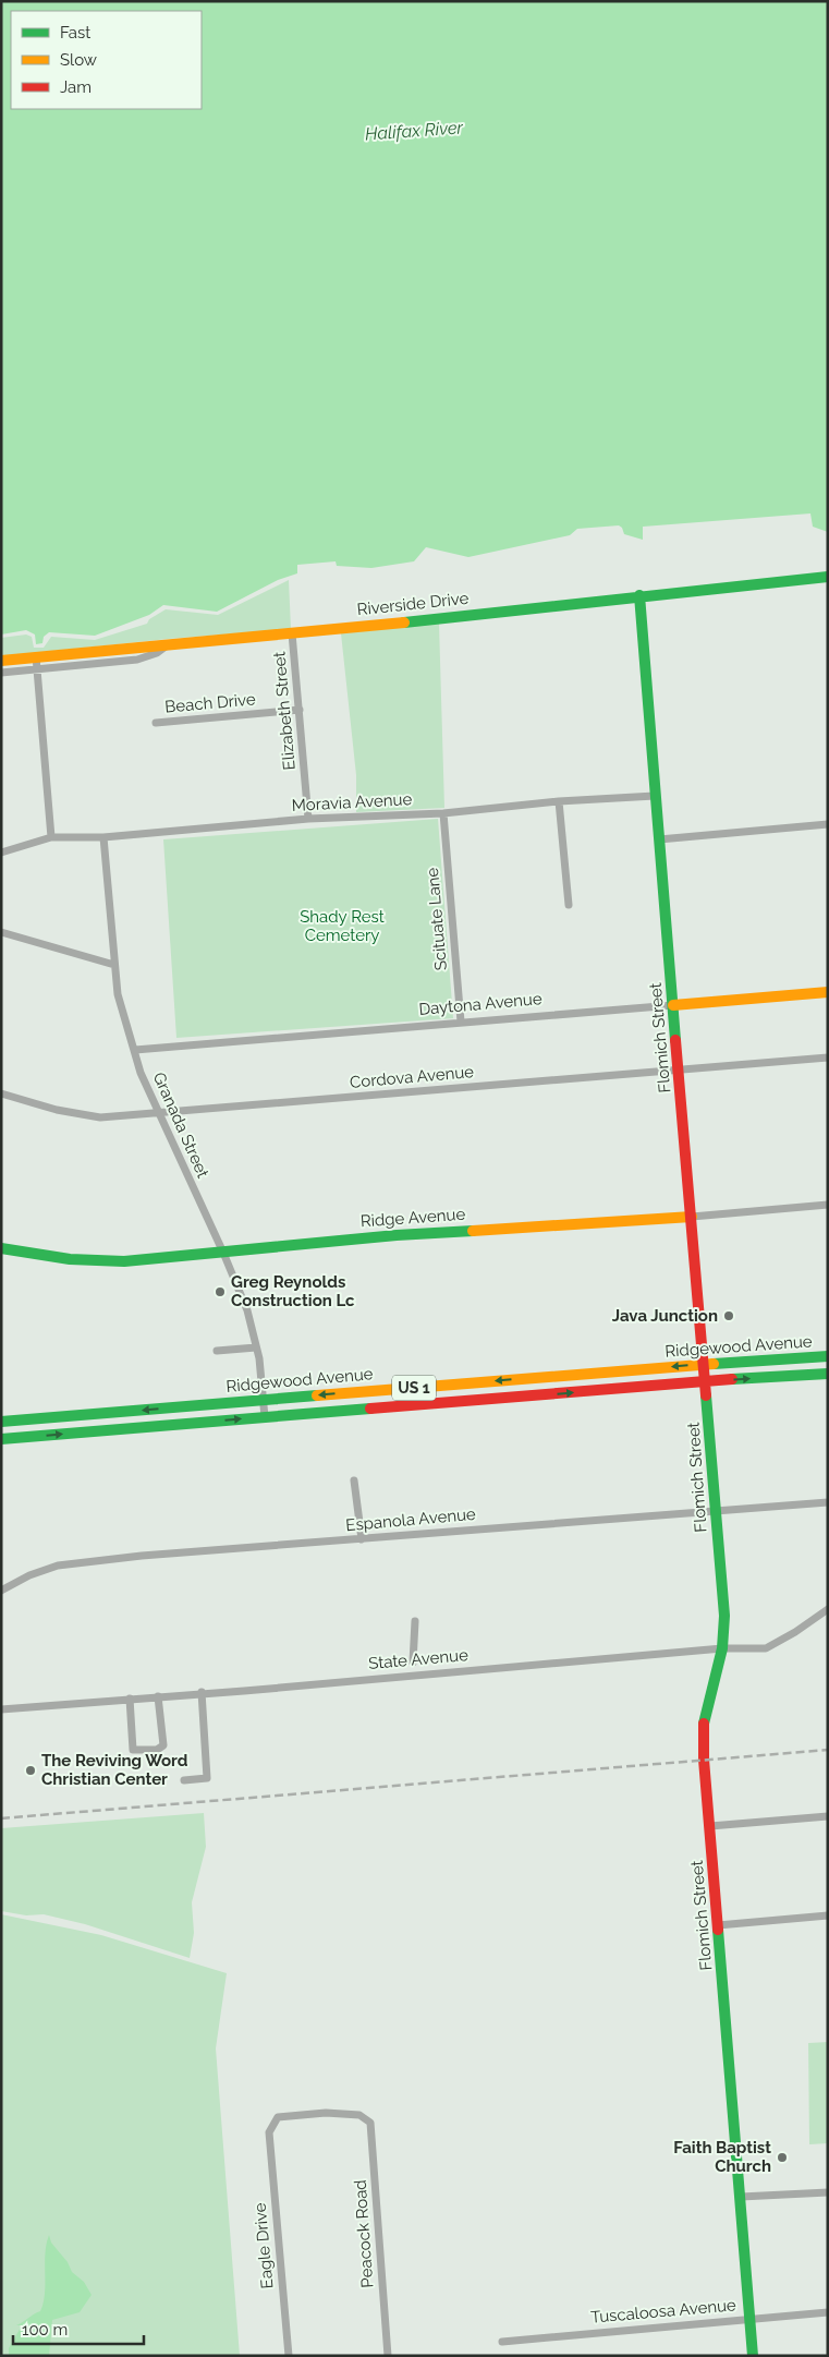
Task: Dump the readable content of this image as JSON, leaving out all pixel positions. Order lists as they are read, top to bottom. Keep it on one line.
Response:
{"streets":{"street":["Riverside Drive","Beach Drive","Elizabeth Street","Moravia Avenue","Scituate Lane","Daytona Avenue","Flomich Street","Cordova Avenue","Granada Street","Ridge Avenue","Ridgewood Avenue","US 1","Espanola Avenue","State Avenue","Peacock Road","Eagle Drive","Tuscaloosa Avenue"]},"crossings":[["Riverside Drive","Elizabeth Street"],["Riverside Drive","Flomich Street"],["Beach Drive","Elizabeth Street"],["Elizabeth Street","Moravia Avenue"],["Moravia Avenue","Scituate Lane"],["Moravia Avenue","Flomich Street"],["Moravia Avenue","Granada Street"],["Scituate Lane","Daytona Avenue"],["Daytona Avenue","Flomich Street"],["Daytona Avenue","Granada Street"],["Flomich Street","Cordova Avenue"],["Flomich Street","Ridge Avenue"],["Flomich Street","Ridgewood Avenue"],["Flomich Street","Espanola Avenue"],["Flomich Street","State Avenue"],["Flomich Street","Tuscaloosa Avenue"],["Cordova Avenue","Granada Street"],["Granada Street","Ridge Avenue"],["Granada Street","Ridgewood Avenue"],["Peacock Road","Eagle Drive"]],"water":["Halifax River"],"parks":["Shady Rest Cemetery"],"places":["Greg Reynolds Construction Lc","Java Junction","The Reviving Word Christian Center","Faith Baptist Church"],"legend":["Fast","Slow","Jam"],"scale_bar":"100 m"}
